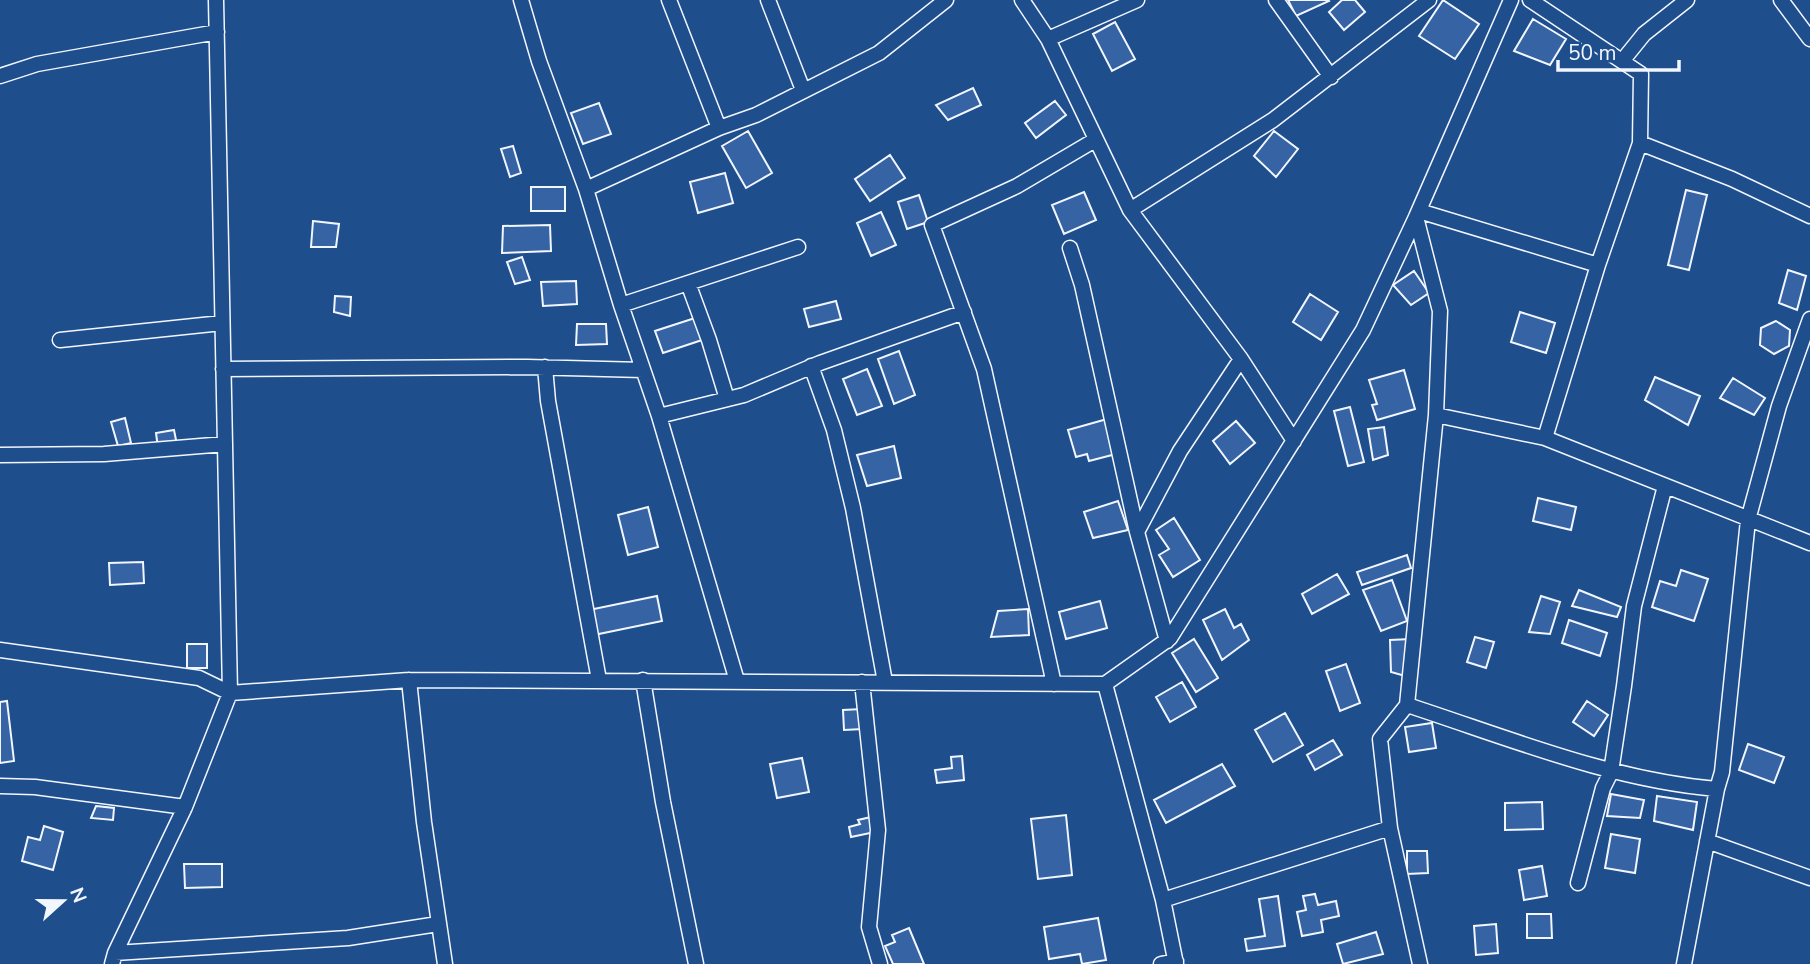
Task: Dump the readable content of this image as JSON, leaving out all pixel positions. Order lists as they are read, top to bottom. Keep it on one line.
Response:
{"scale_bar":"50 m","north":"right"}
